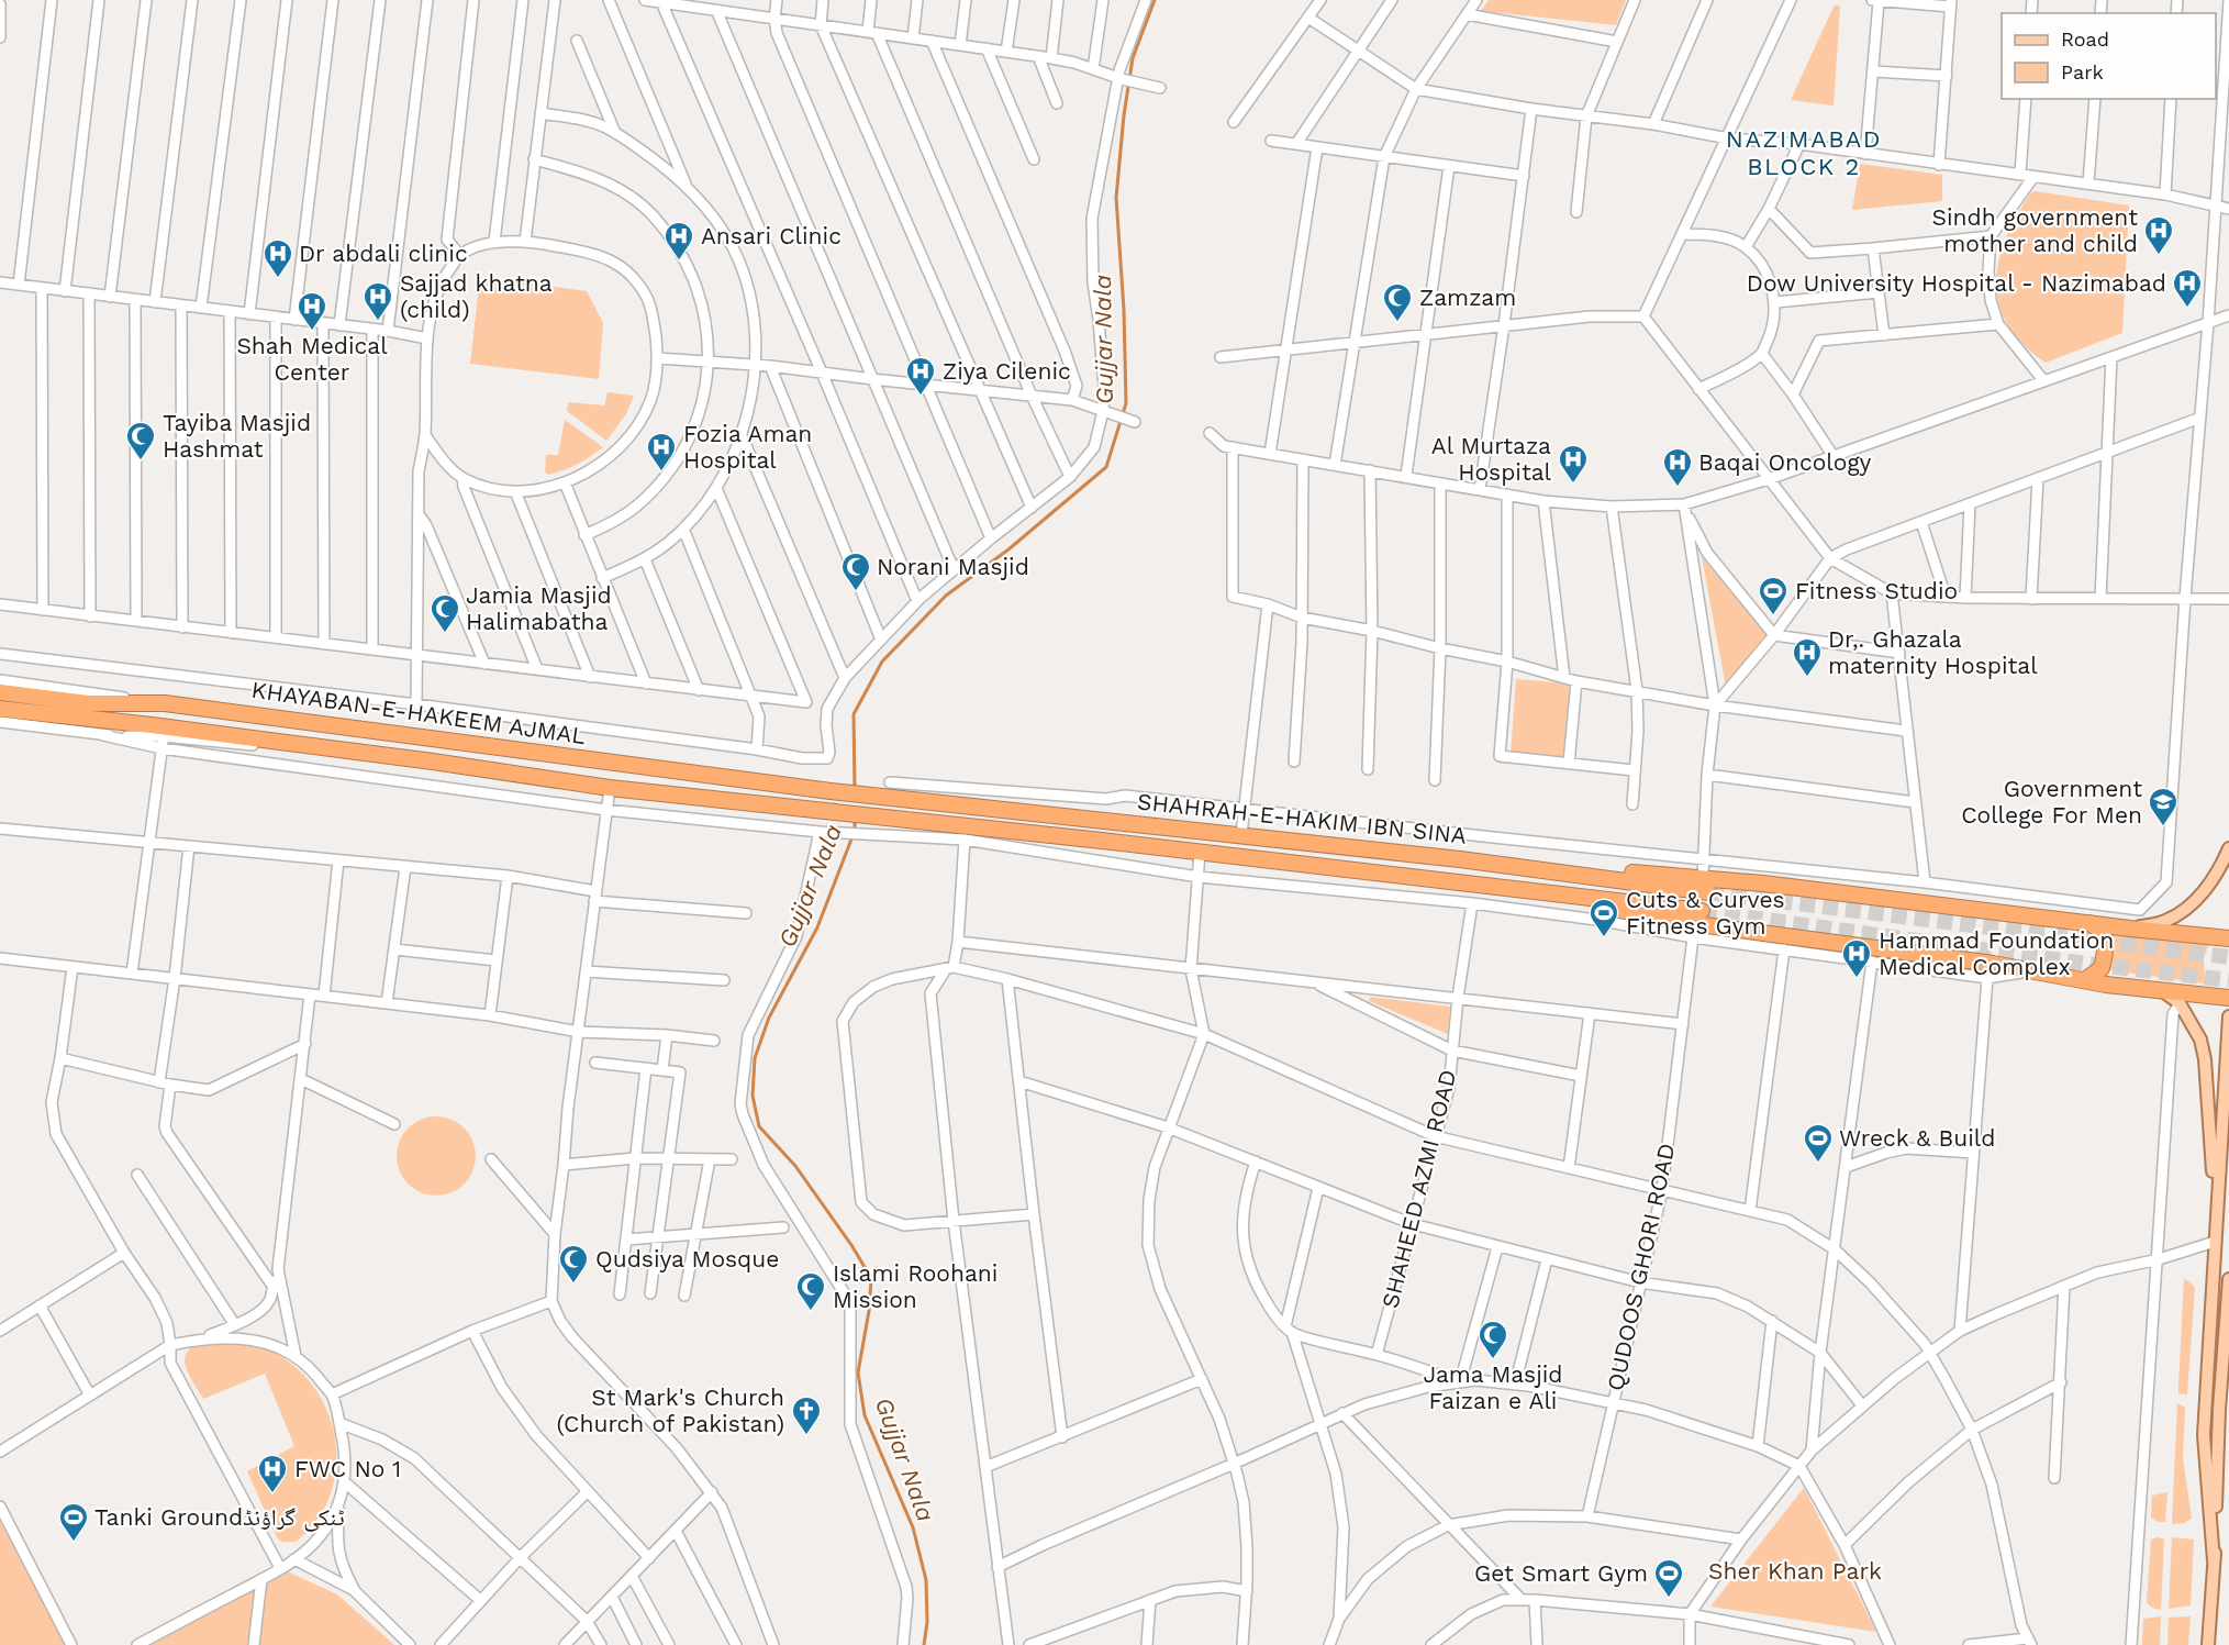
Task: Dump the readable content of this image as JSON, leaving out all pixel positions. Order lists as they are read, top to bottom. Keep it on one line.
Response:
{"streets":{"highway":["KHAYABAN-E-HAKEEM AJMAL","SHAHRAH-E-HAKIM IBN SINA"],"street":["SHAHEED AZMI ROAD","QUDOOS GHORI ROAD"]},"crossings":[["KHAYABAN-E-HAKEEM AJMAL","SHAHRAH-E-HAKIM IBN SINA"]],"districts":["NAZIMABAD BLOCK 2"],"water":["Gujjar Nala"],"parks":["Sher Khan Park"],"places":{"hospital":["Sindh government mother and child","Ansari Clinic","Dr abdali clinic","Dow University Hospital - Nazimabad","Sajjad khatna (child)","Shah Medical Center","Ziya Cilenic","Fozia Aman Hospital","Al Murtaza Hospital","Baqai Oncology","Dr,. Ghazala maternity Hospital","Hammad Foundation Medical Complex","FWC No 1"],"mosque":["Zamzam","Tayiba Masjid Hashmat","Norani Masjid","Jamia Masjid Halimabatha","Qudsiya Mosque","Islami Roohani Mission","Jama Masjid Faizan e Ali"],"sports":["Fitness Studio","Cuts & Curves Fitness Gym","Wreck & Build","Tanki Groundٹنکی گراؤنڈ","Get Smart Gym"],"school or university":["Government College For Men"],"church":["St Mark's Church (Church of Pakistan)"]},"legend":["Road","Park"]}
